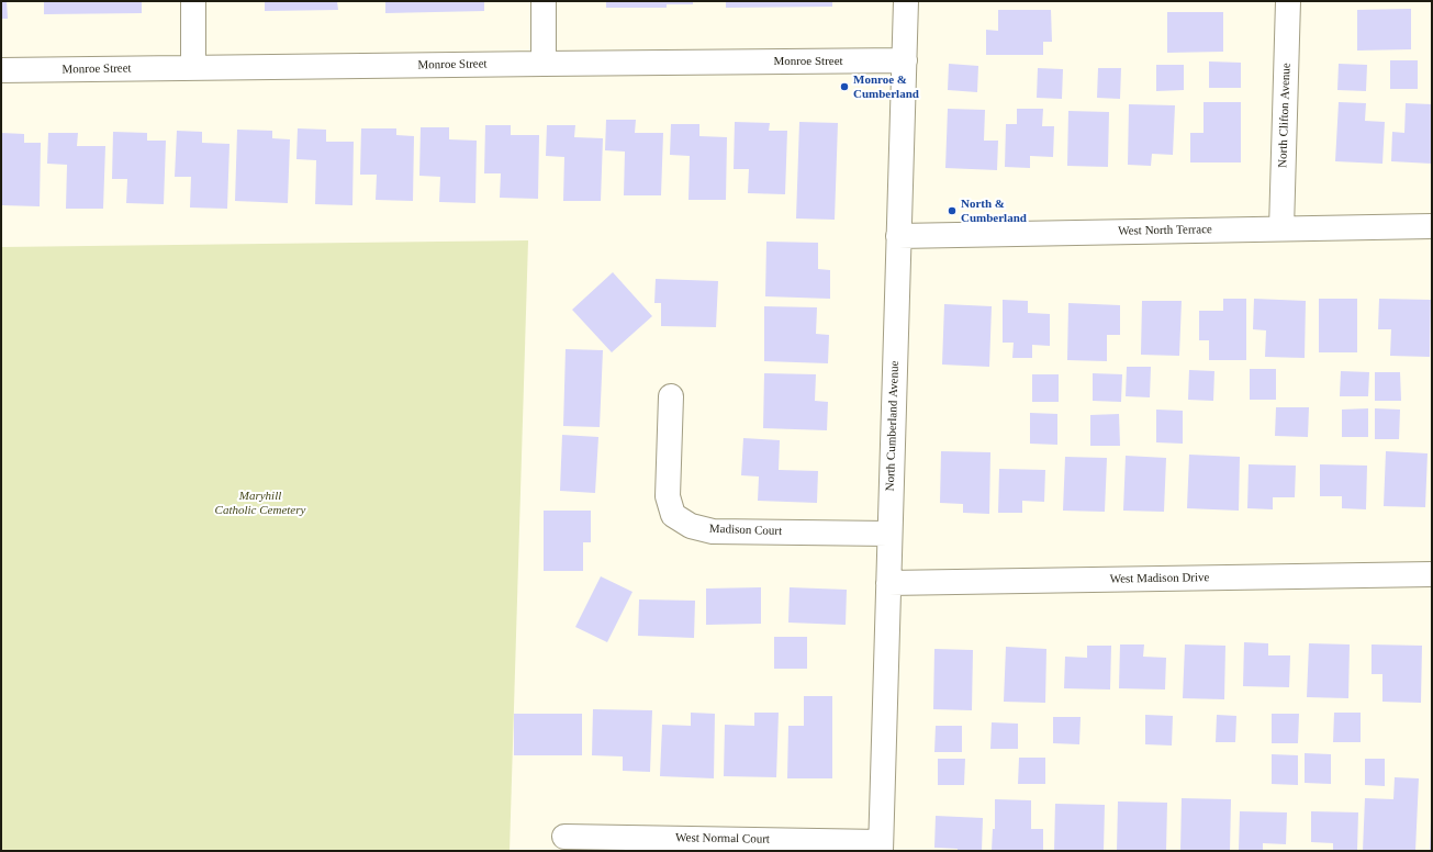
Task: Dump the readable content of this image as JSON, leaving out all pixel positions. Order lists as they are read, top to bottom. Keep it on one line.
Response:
{"streets":{"street":["Monroe Street","North Clifton Avenue","West North Terrace","North Cumberland Avenue","Madison Court","West Madison Drive","West Normal Court"]},"crossings":[["Monroe Street","North Cumberland Avenue"],["North Clifton Avenue","West North Terrace"],["West North Terrace","North Cumberland Avenue"],["North Cumberland Avenue","Madison Court"],["North Cumberland Avenue","West Madison Drive"],["North Cumberland Avenue","West Normal Court"]],"parks":["Maryhill Catholic Cemetery"],"places":["Monroe & Cumberland","North & Cumberland"]}
